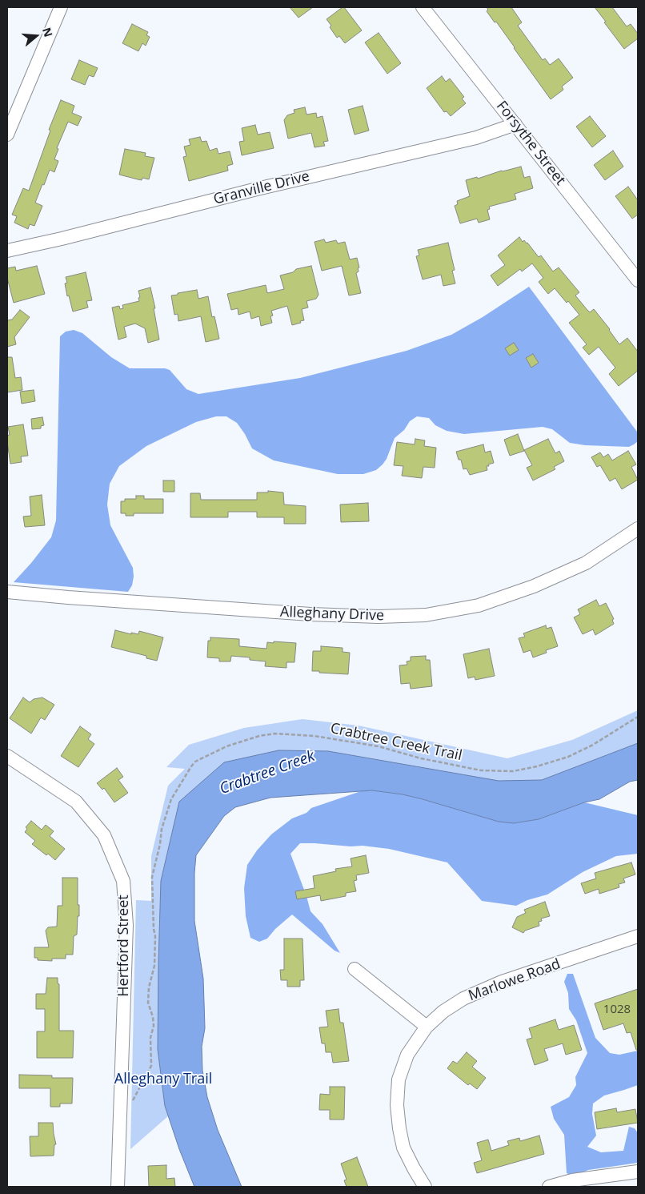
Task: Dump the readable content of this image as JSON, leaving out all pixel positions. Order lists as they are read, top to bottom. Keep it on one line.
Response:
{"streets":{"street":["Forsythe Street","Granville Drive","Alleghany Drive","Hertford Street","Marlowe Road"],"path":["Crabtree Creek Trail"]},"crossings":[["Forsythe Street","Granville Drive"]],"water":["Crabtree Creek"],"parks":["Alleghany Trail"],"house_numbers":["1028"],"north":"right"}
